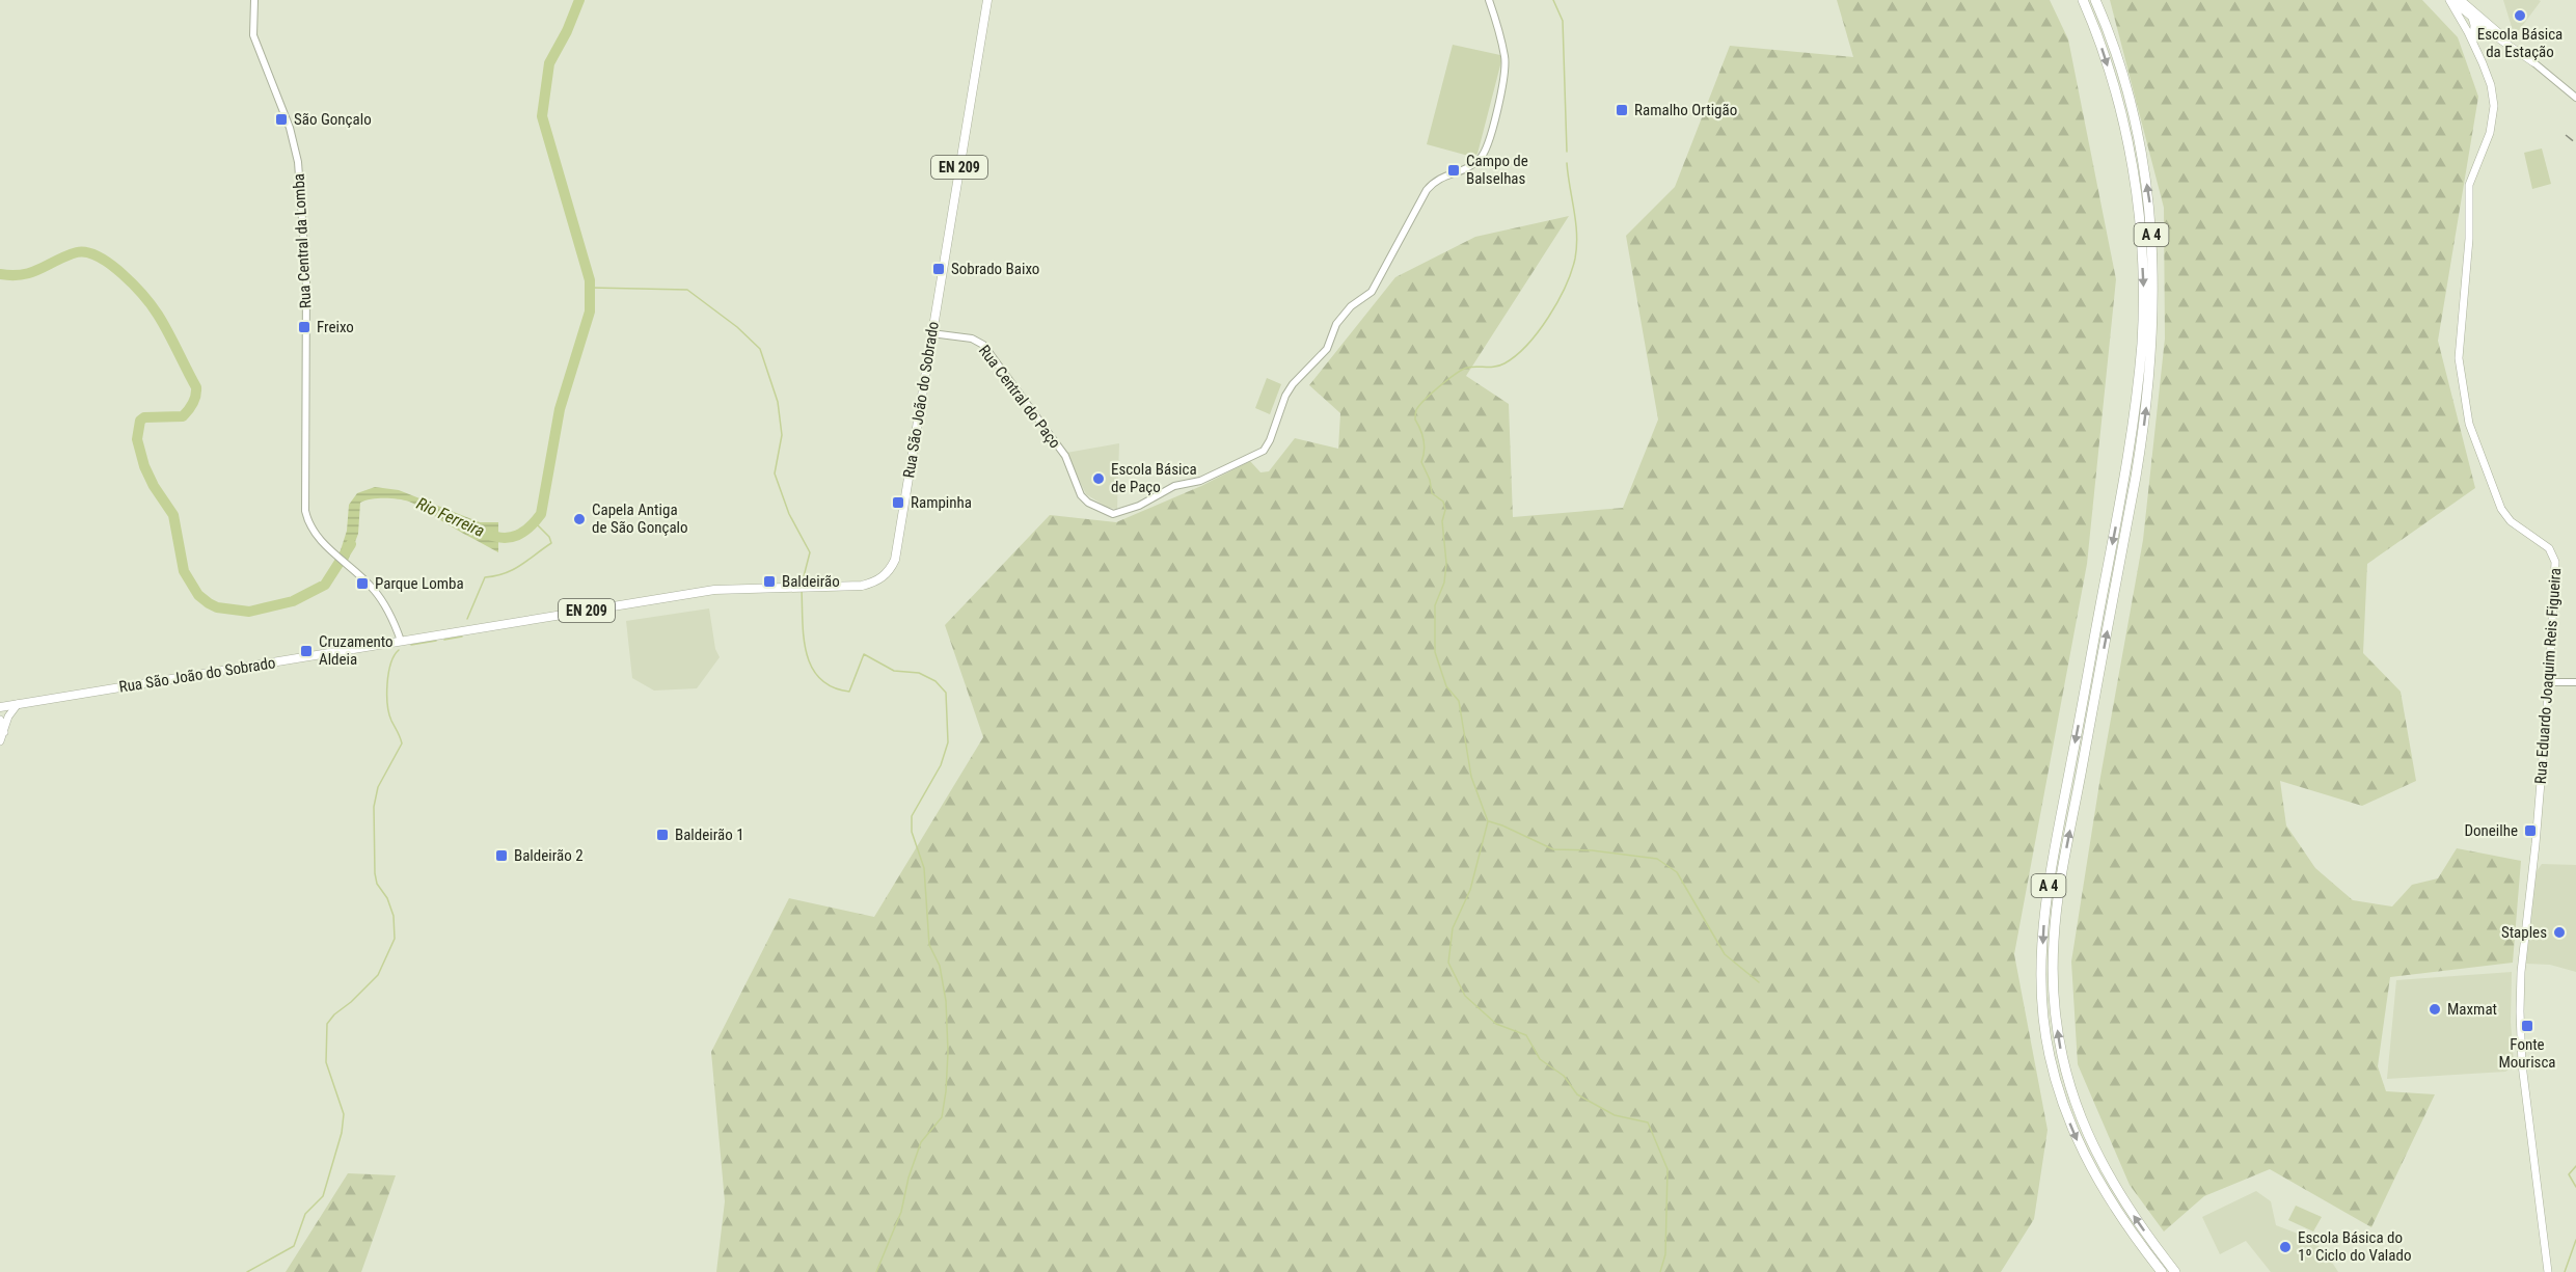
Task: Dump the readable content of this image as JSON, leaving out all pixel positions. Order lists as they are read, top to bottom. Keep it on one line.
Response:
{"streets":{"highway":["A 4"],"main road":["EN 209","Rua São João do Sobrado","Rua Eduardo Joaquim Reis Figueira"],"street":["Rua Central da Lomba","Rua Central do Paço"]},"crossings":[["Rua Central da Lomba","Rua São João do Sobrado"],["Rua Central do Paço","Rua São João do Sobrado"]],"water":["Rio Ferreira"],"places":{"other":["Escola Básica da Estação","Escola Básica de Paço","Capela Antiga de São Gonçalo","Staples","Maxmat","Escola Básica do 1º Ciclo do Valado"],"transit":["Ramalho Ortigão","São Gonçalo","Campo de Balselhas","Sobrado Baixo","Freixo","Rampinha","Baldeirão","Parque Lomba","Cruzamento Aldeia","Doneilhe","Baldeirão 1","Baldeirão 2","Fonte Mourisca"]}}
